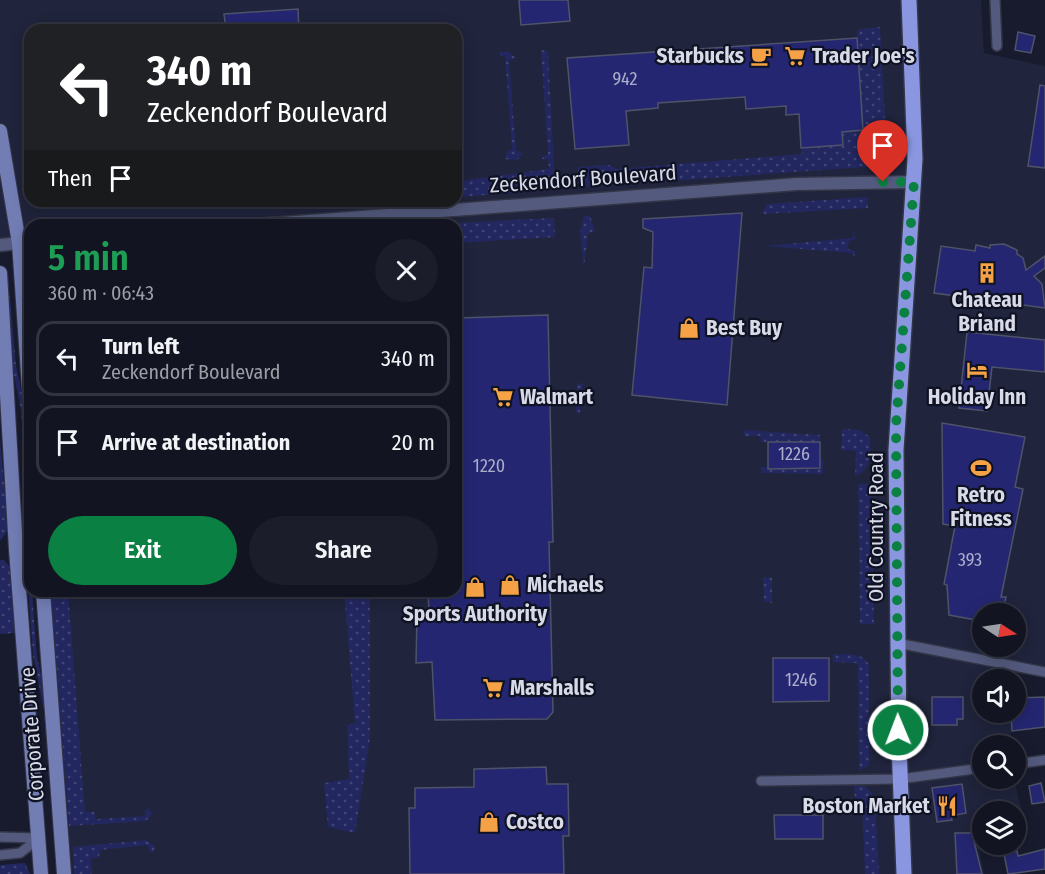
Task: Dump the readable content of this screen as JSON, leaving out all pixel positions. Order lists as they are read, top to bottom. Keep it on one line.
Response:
{"streets":{"main road":["Old Country Road","Corporate Drive"],"street":["Zeckendorf Boulevard"]},"crossings":[["Zeckendorf Boulevard","Old Country Road"]],"places":{"cafe":["Starbucks"],"supermarket":["Trader Joe's","Walmart","Marshalls"],"building":["Chateau Briand"],"shop":["Best Buy","Michaels","Sports Authority","Costco"],"hotel":["Holiday Inn"],"sports":["Retro Fitness"],"restaurant":["Boston Market"]},"house_numbers":["942","1226","1220","393","1246"],"north":"right","page":{"turn":["340 m","Zeckendorf Boulevard"],"then":"Then","heading":["5 min","360 m · 06:43"],"list":[{"name":"Turn left","note":"Zeckendorf Boulevard","value":"340 m"},{"name":"Arrive at destination","value":"20 m"}],"buttons":["Exit","Share"]}}
